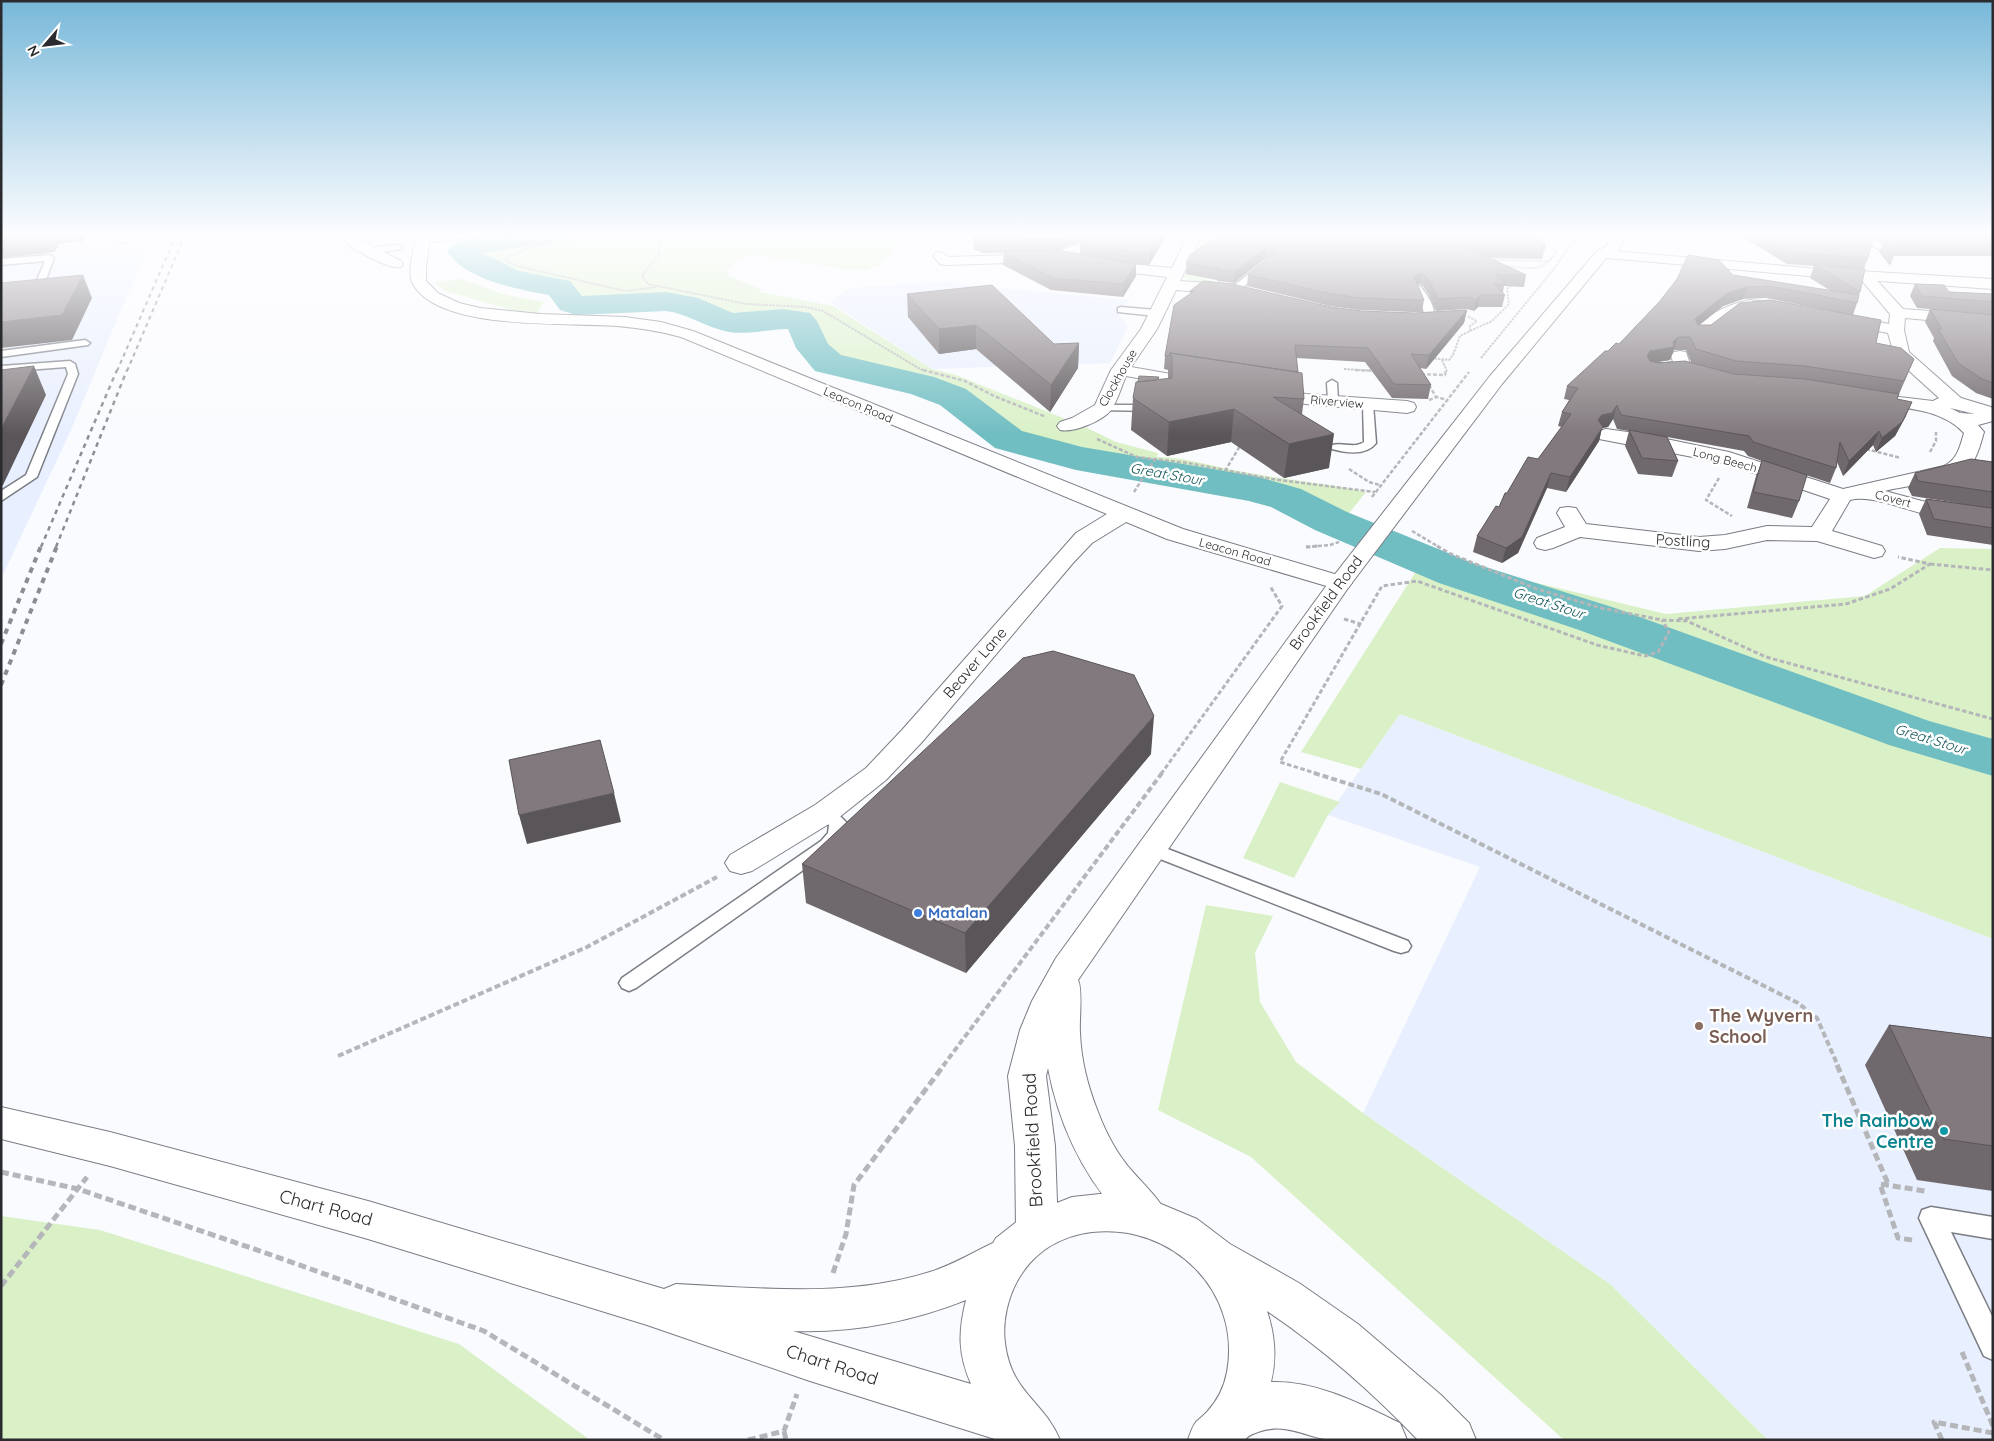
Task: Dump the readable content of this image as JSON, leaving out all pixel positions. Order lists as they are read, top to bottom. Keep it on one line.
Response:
{"streets":{"street":["Clockhouse","Riverview","Leacon Road","Long Beech","Covert","Postling","Brookfield Road","Beaver Lane","Chart Road"]},"crossings":[["Leacon Road","Brookfield Road"],["Leacon Road","Beaver Lane"]],"water":["Great Stour"],"places":["Matalan","The Wyvern School","The Rainbow Centre"],"north":"bottom left"}
